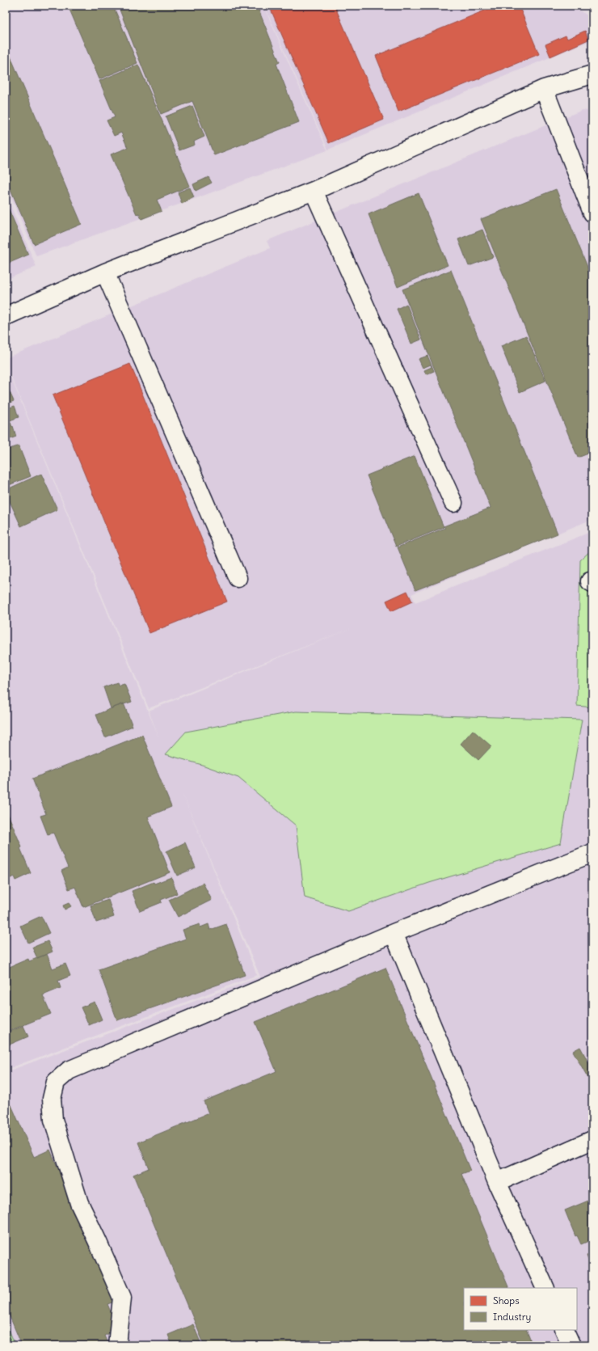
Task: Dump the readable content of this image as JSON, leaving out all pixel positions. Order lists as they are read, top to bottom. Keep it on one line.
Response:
{"legend":["Shops","Industry"]}
